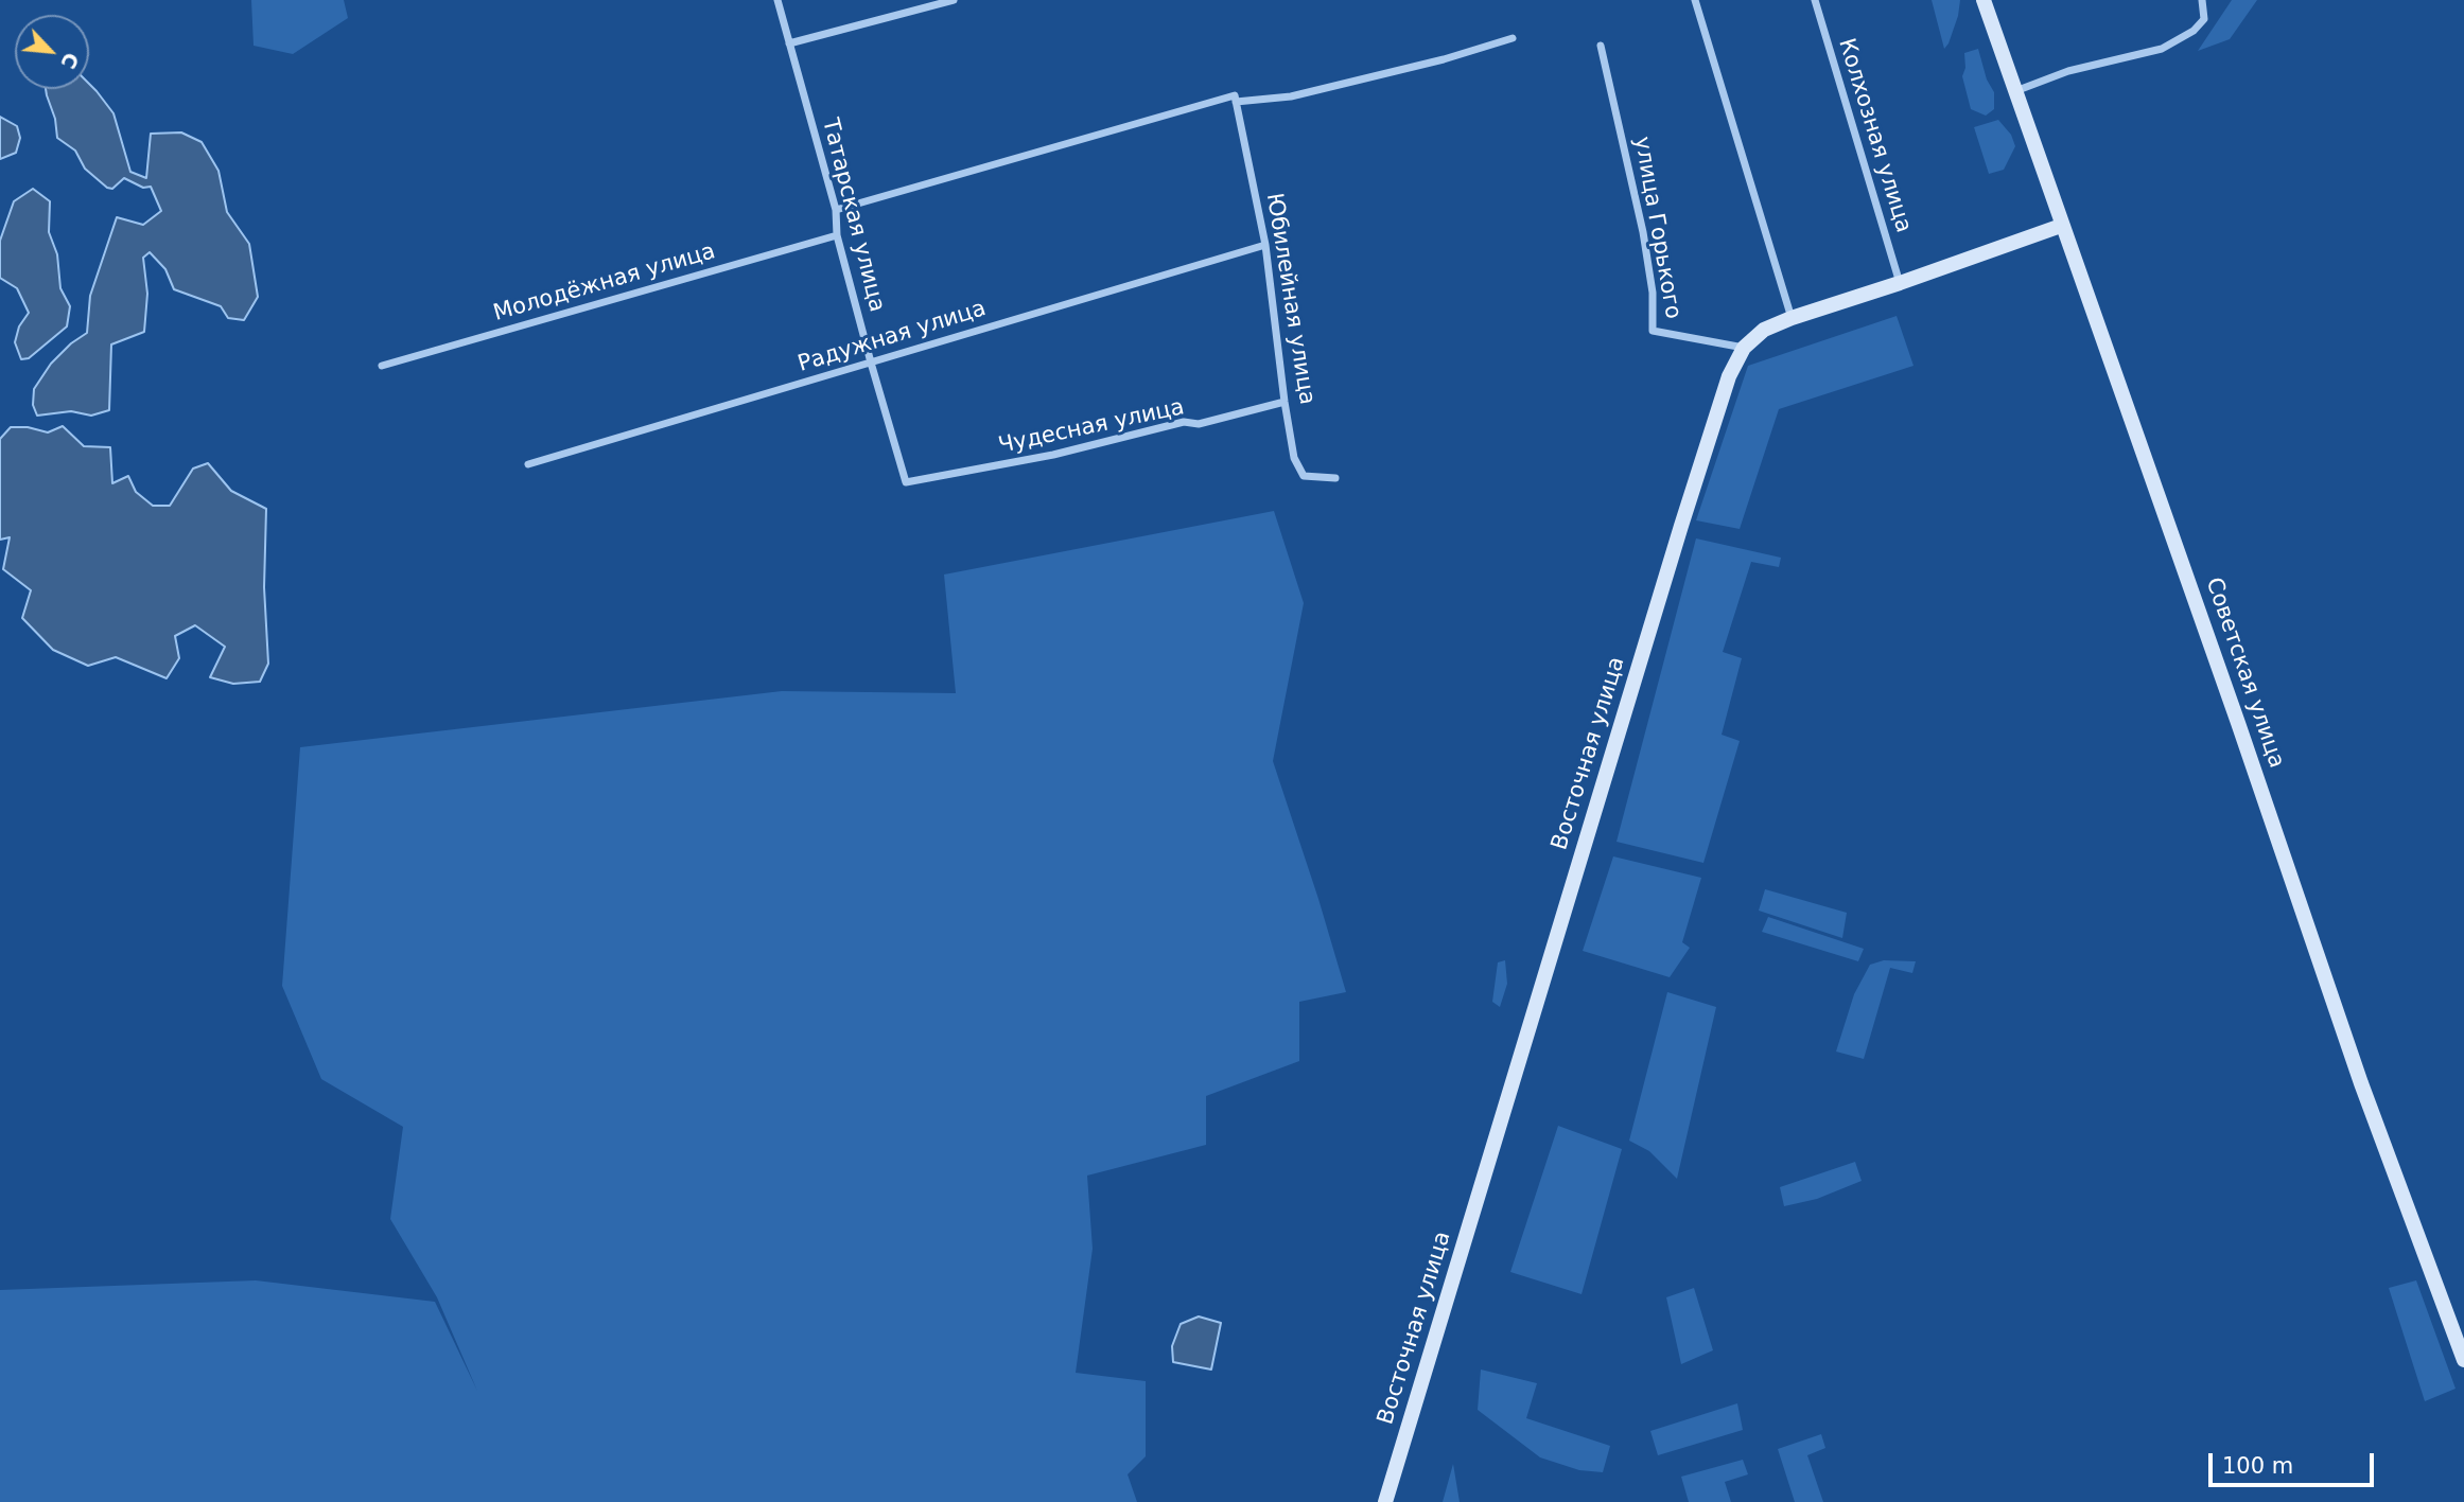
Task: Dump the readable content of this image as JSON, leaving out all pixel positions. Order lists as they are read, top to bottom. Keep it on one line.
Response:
{"streets":{"main road":["Советская улица","Восточная улица"],"street":["Колхозная улица","Татарская улица","улица Горького","Молодёжная улица","Юбилейная улица","Радужная улица","Чудесная улица"]},"crossings":[["Колхозная улица","Восточная улица"],["Татарская улица","Молодёжная улица"],["Татарская улица","Радужная улица"],["Татарская улица","Чудесная улица"],["улица Горького","Восточная улица"],["Юбилейная улица","Радужная улица"],["Юбилейная улица","Чудесная улица"],["Советская улица","Восточная улица"]],"scale_bar":"100 m","north":"bottom right"}
